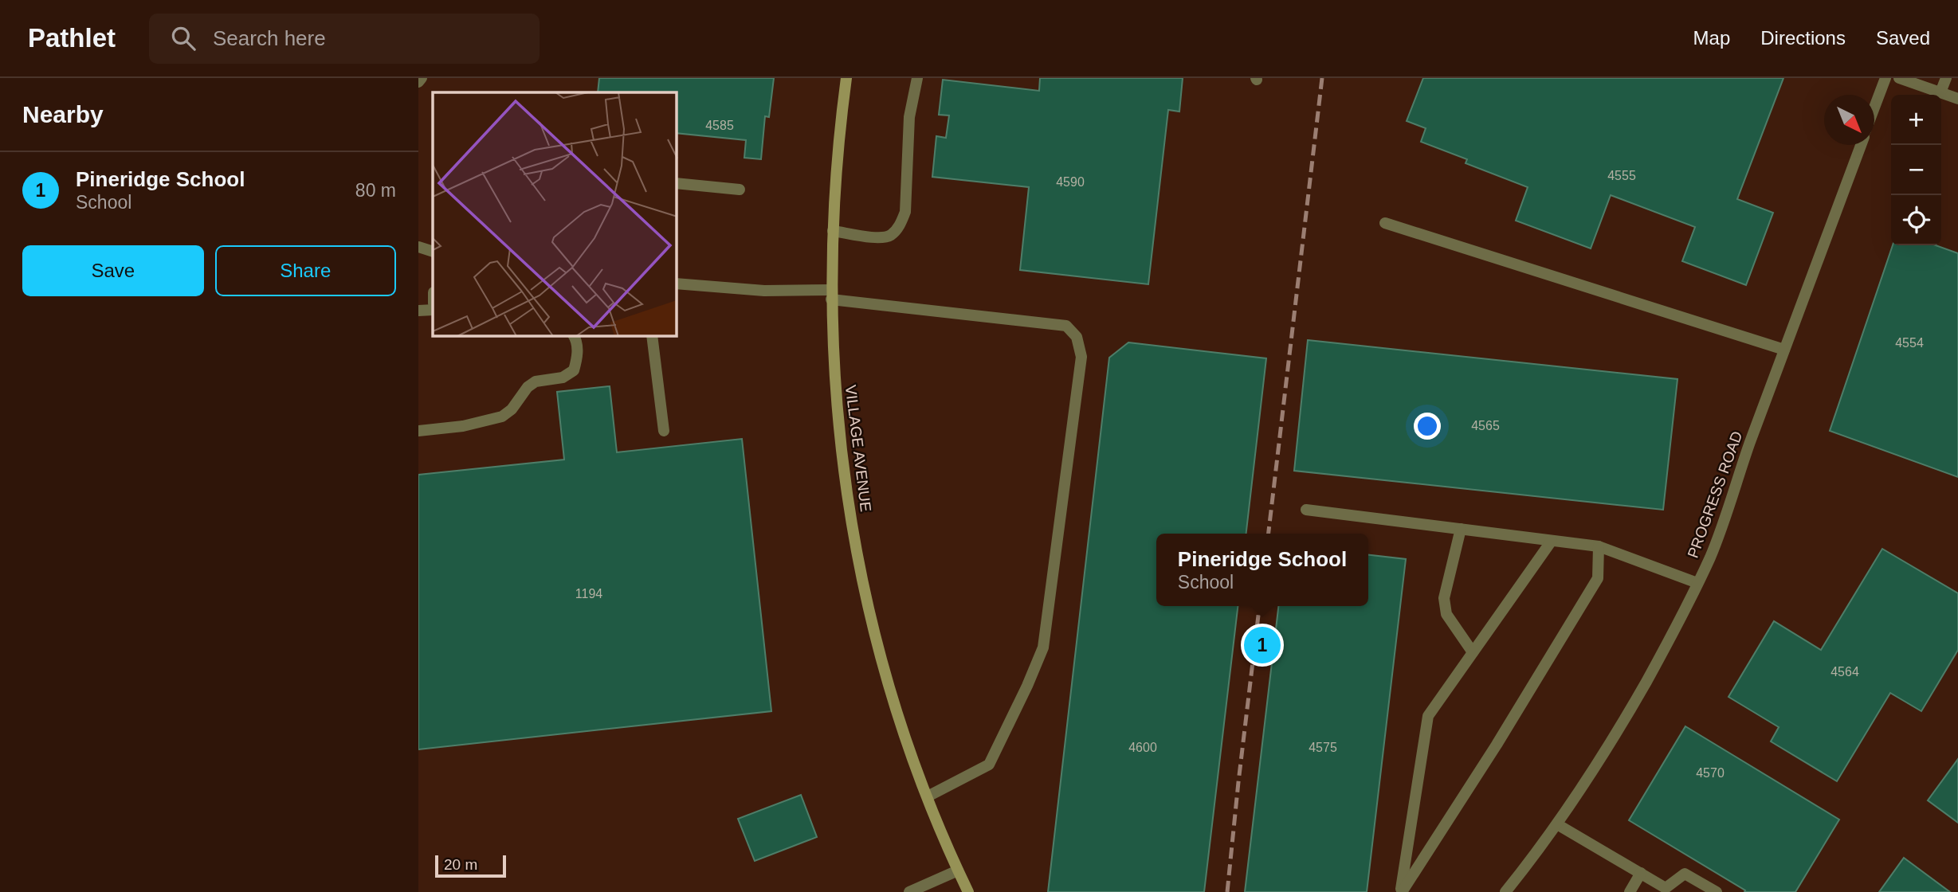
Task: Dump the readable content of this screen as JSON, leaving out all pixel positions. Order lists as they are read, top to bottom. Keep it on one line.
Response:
{"streets":{"street":["VILLAGE AVENUE","PROGRESS ROAD"]},"house_numbers":["4585","4555","4590","4554","4565","1194","4564","4600","4575","4570"],"scale_bar":"20 m","north":"bottom right","page":{"header":"Pathlet","search":"Search here","nav":["Map","Directions","Saved"],"heading":"Nearby","map_buttons":["+","−"],"list":[{"mark":"1","name":"Pineridge School","note":"School","value":"80 m"}],"buttons":["Save","Share"],"popup":["Pineridge School","School"],"pins":"1","scale":"20 m"}}
